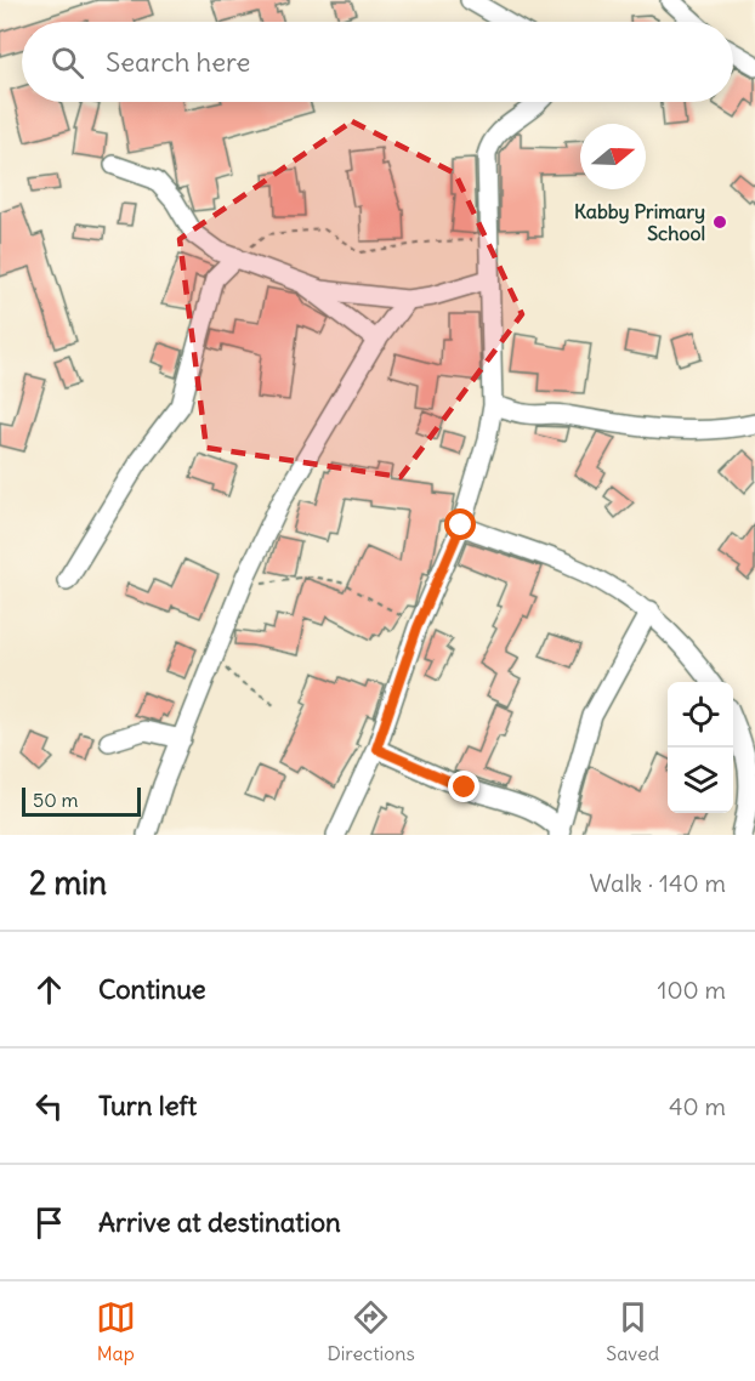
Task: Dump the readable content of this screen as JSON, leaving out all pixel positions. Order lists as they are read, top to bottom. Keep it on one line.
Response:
{"places":["Kabby Primary School"],"scale_bar":"50 m","north":"right","page":{"search":"Search here","scale":"50 m","heading":["2 min","Walk · 140 m"],"list":[["Continue","100 m"],["Turn left","40 m"],"Arrive at destination"],"nav":["Map","Directions","Saved"]}}
